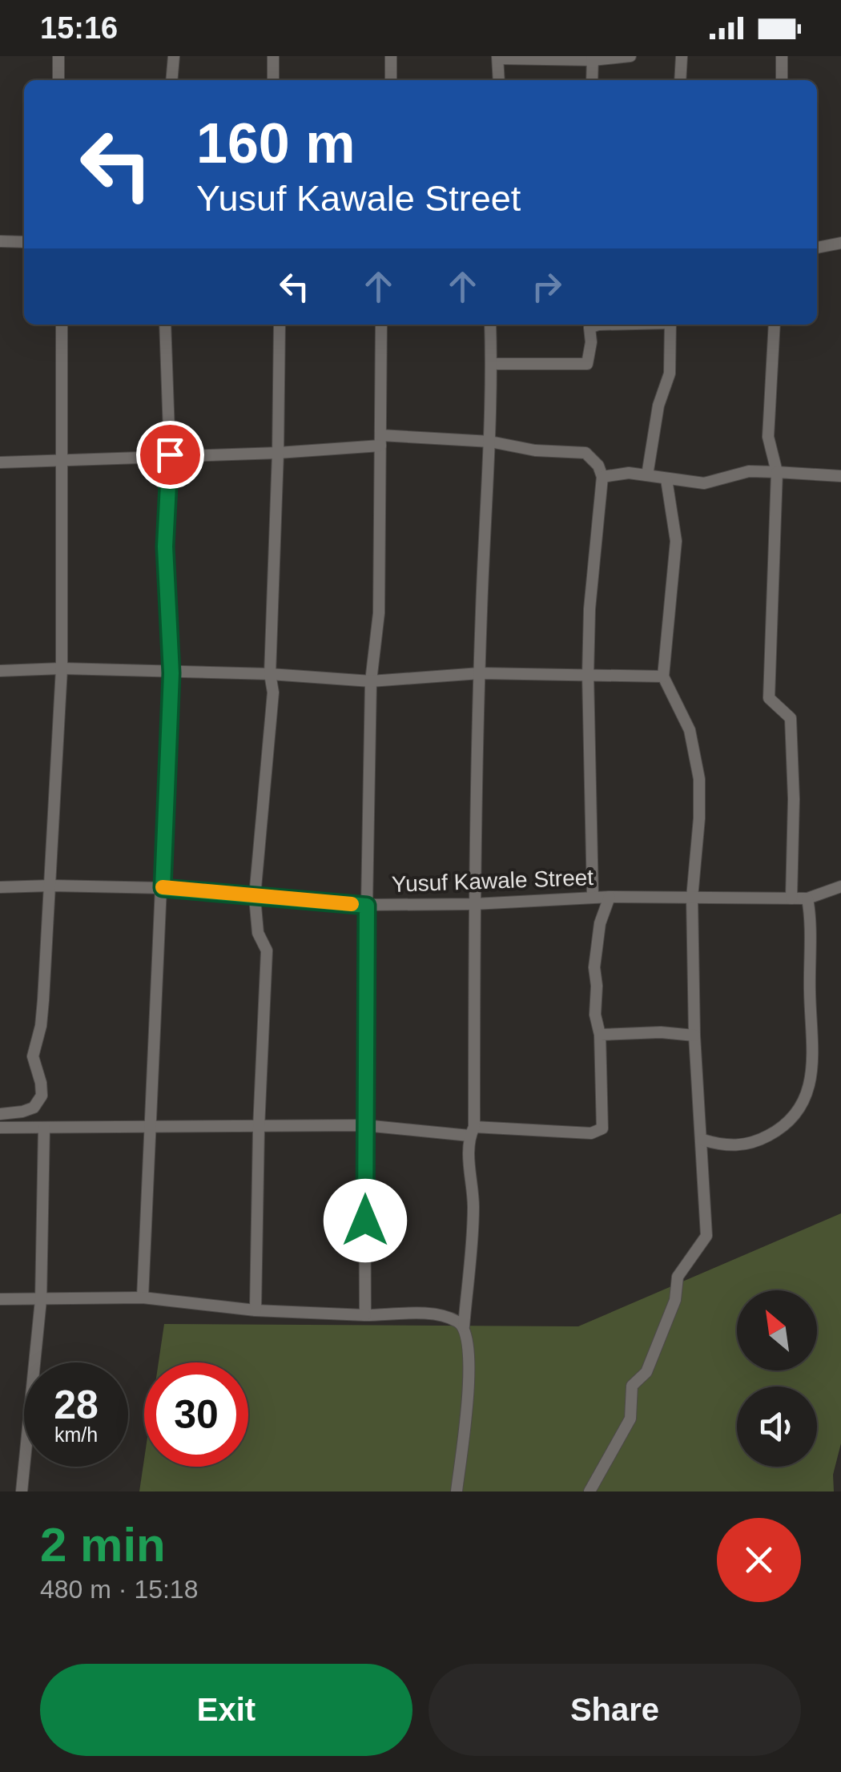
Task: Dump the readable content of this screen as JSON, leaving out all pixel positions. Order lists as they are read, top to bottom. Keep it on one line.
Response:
{"streets":{"street":["Yusuf Kawale Street"]},"north":"top left","page":{"status":"15:16","turn":["160 m","Yusuf Kawale Street"],"speed":"28 km/h","limit":"30","heading":["2 min","480 m · 15:18"],"buttons":["Exit","Share"]}}
